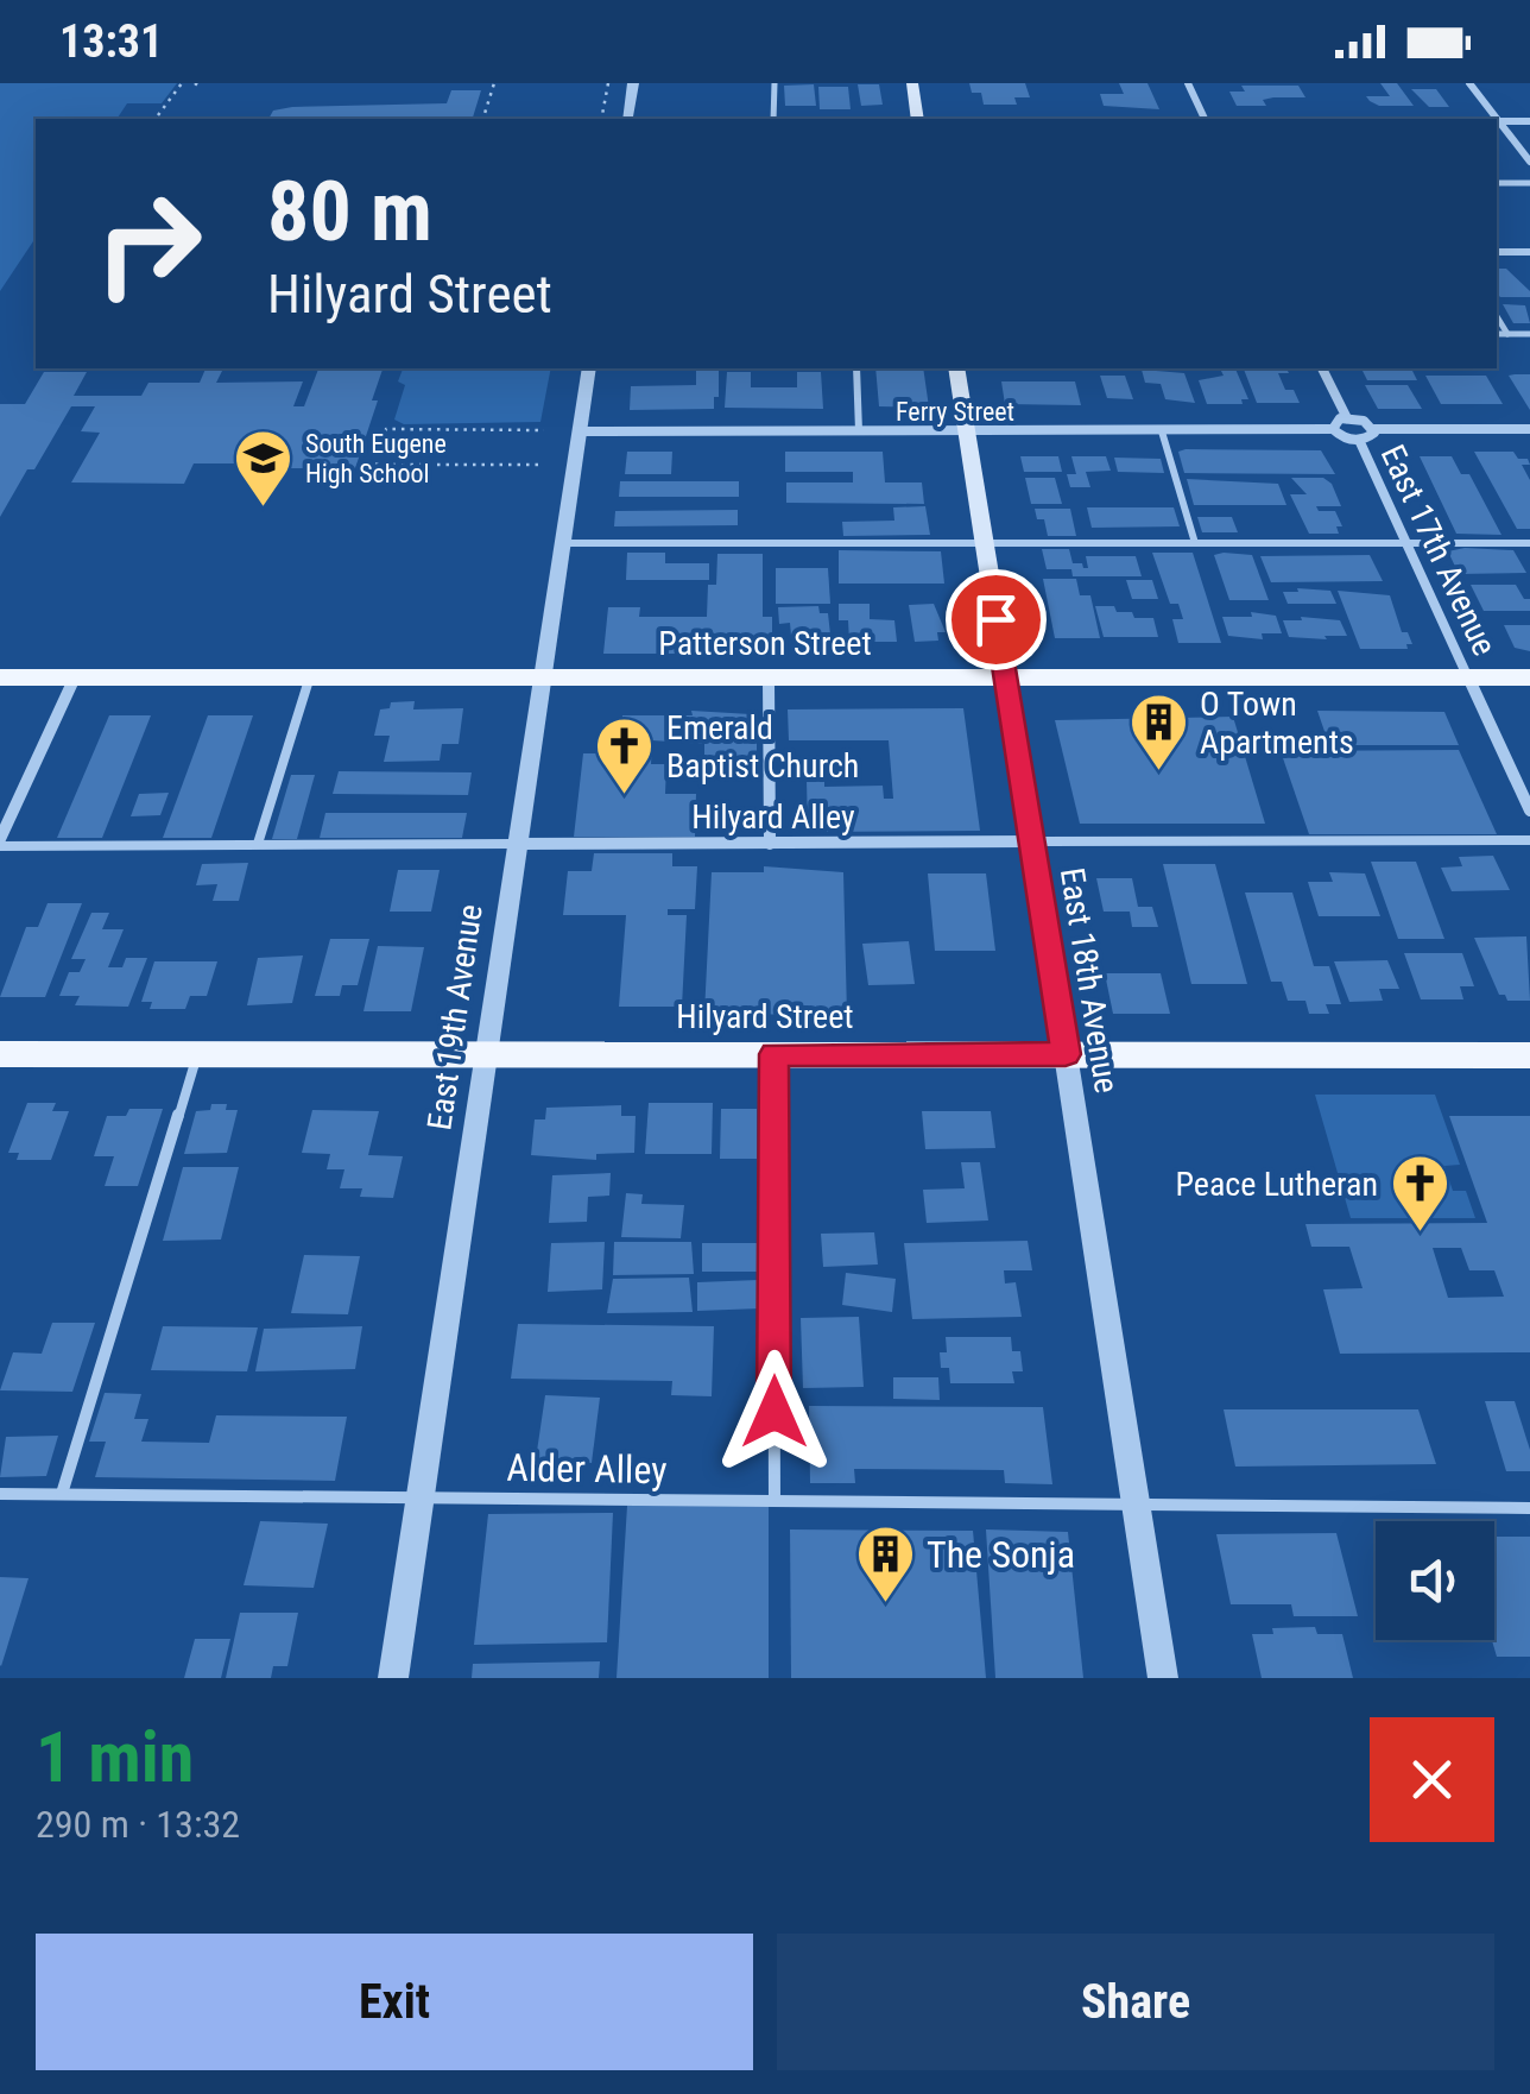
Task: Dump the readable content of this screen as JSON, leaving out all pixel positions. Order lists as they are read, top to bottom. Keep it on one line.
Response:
{"streets":{"main road":["Patterson Street","East 18th Avenue","Hilyard Street"],"street":["Ferry Street","East 17th Avenue","Hilyard Alley","East 19th Avenue"],"lane":["Alder Alley"]},"crossings":[["Ferry Street","East 18th Avenue"],["Ferry Street","East 19th Avenue"],["East 17th Avenue","Patterson Street"],["Patterson Street","East 18th Avenue"],["Patterson Street","East 19th Avenue"],["Hilyard Alley","East 18th Avenue"],["Hilyard Alley","East 19th Avenue"],["East 18th Avenue","Hilyard Street"],["East 18th Avenue","Alder Alley"],["Hilyard Street","East 19th Avenue"],["East 19th Avenue","Alder Alley"]],"places":{"school or university":["South Eugene High School"],"building":["O Town Apartments","The Sonja"],"church":["Emerald Baptist Church","Peace Lutheran"]},"page":{"status":"13:31","turn":["80 m","Hilyard Street"],"heading":["1 min","290 m · 13:32"],"buttons":["Exit","Share"]}}
